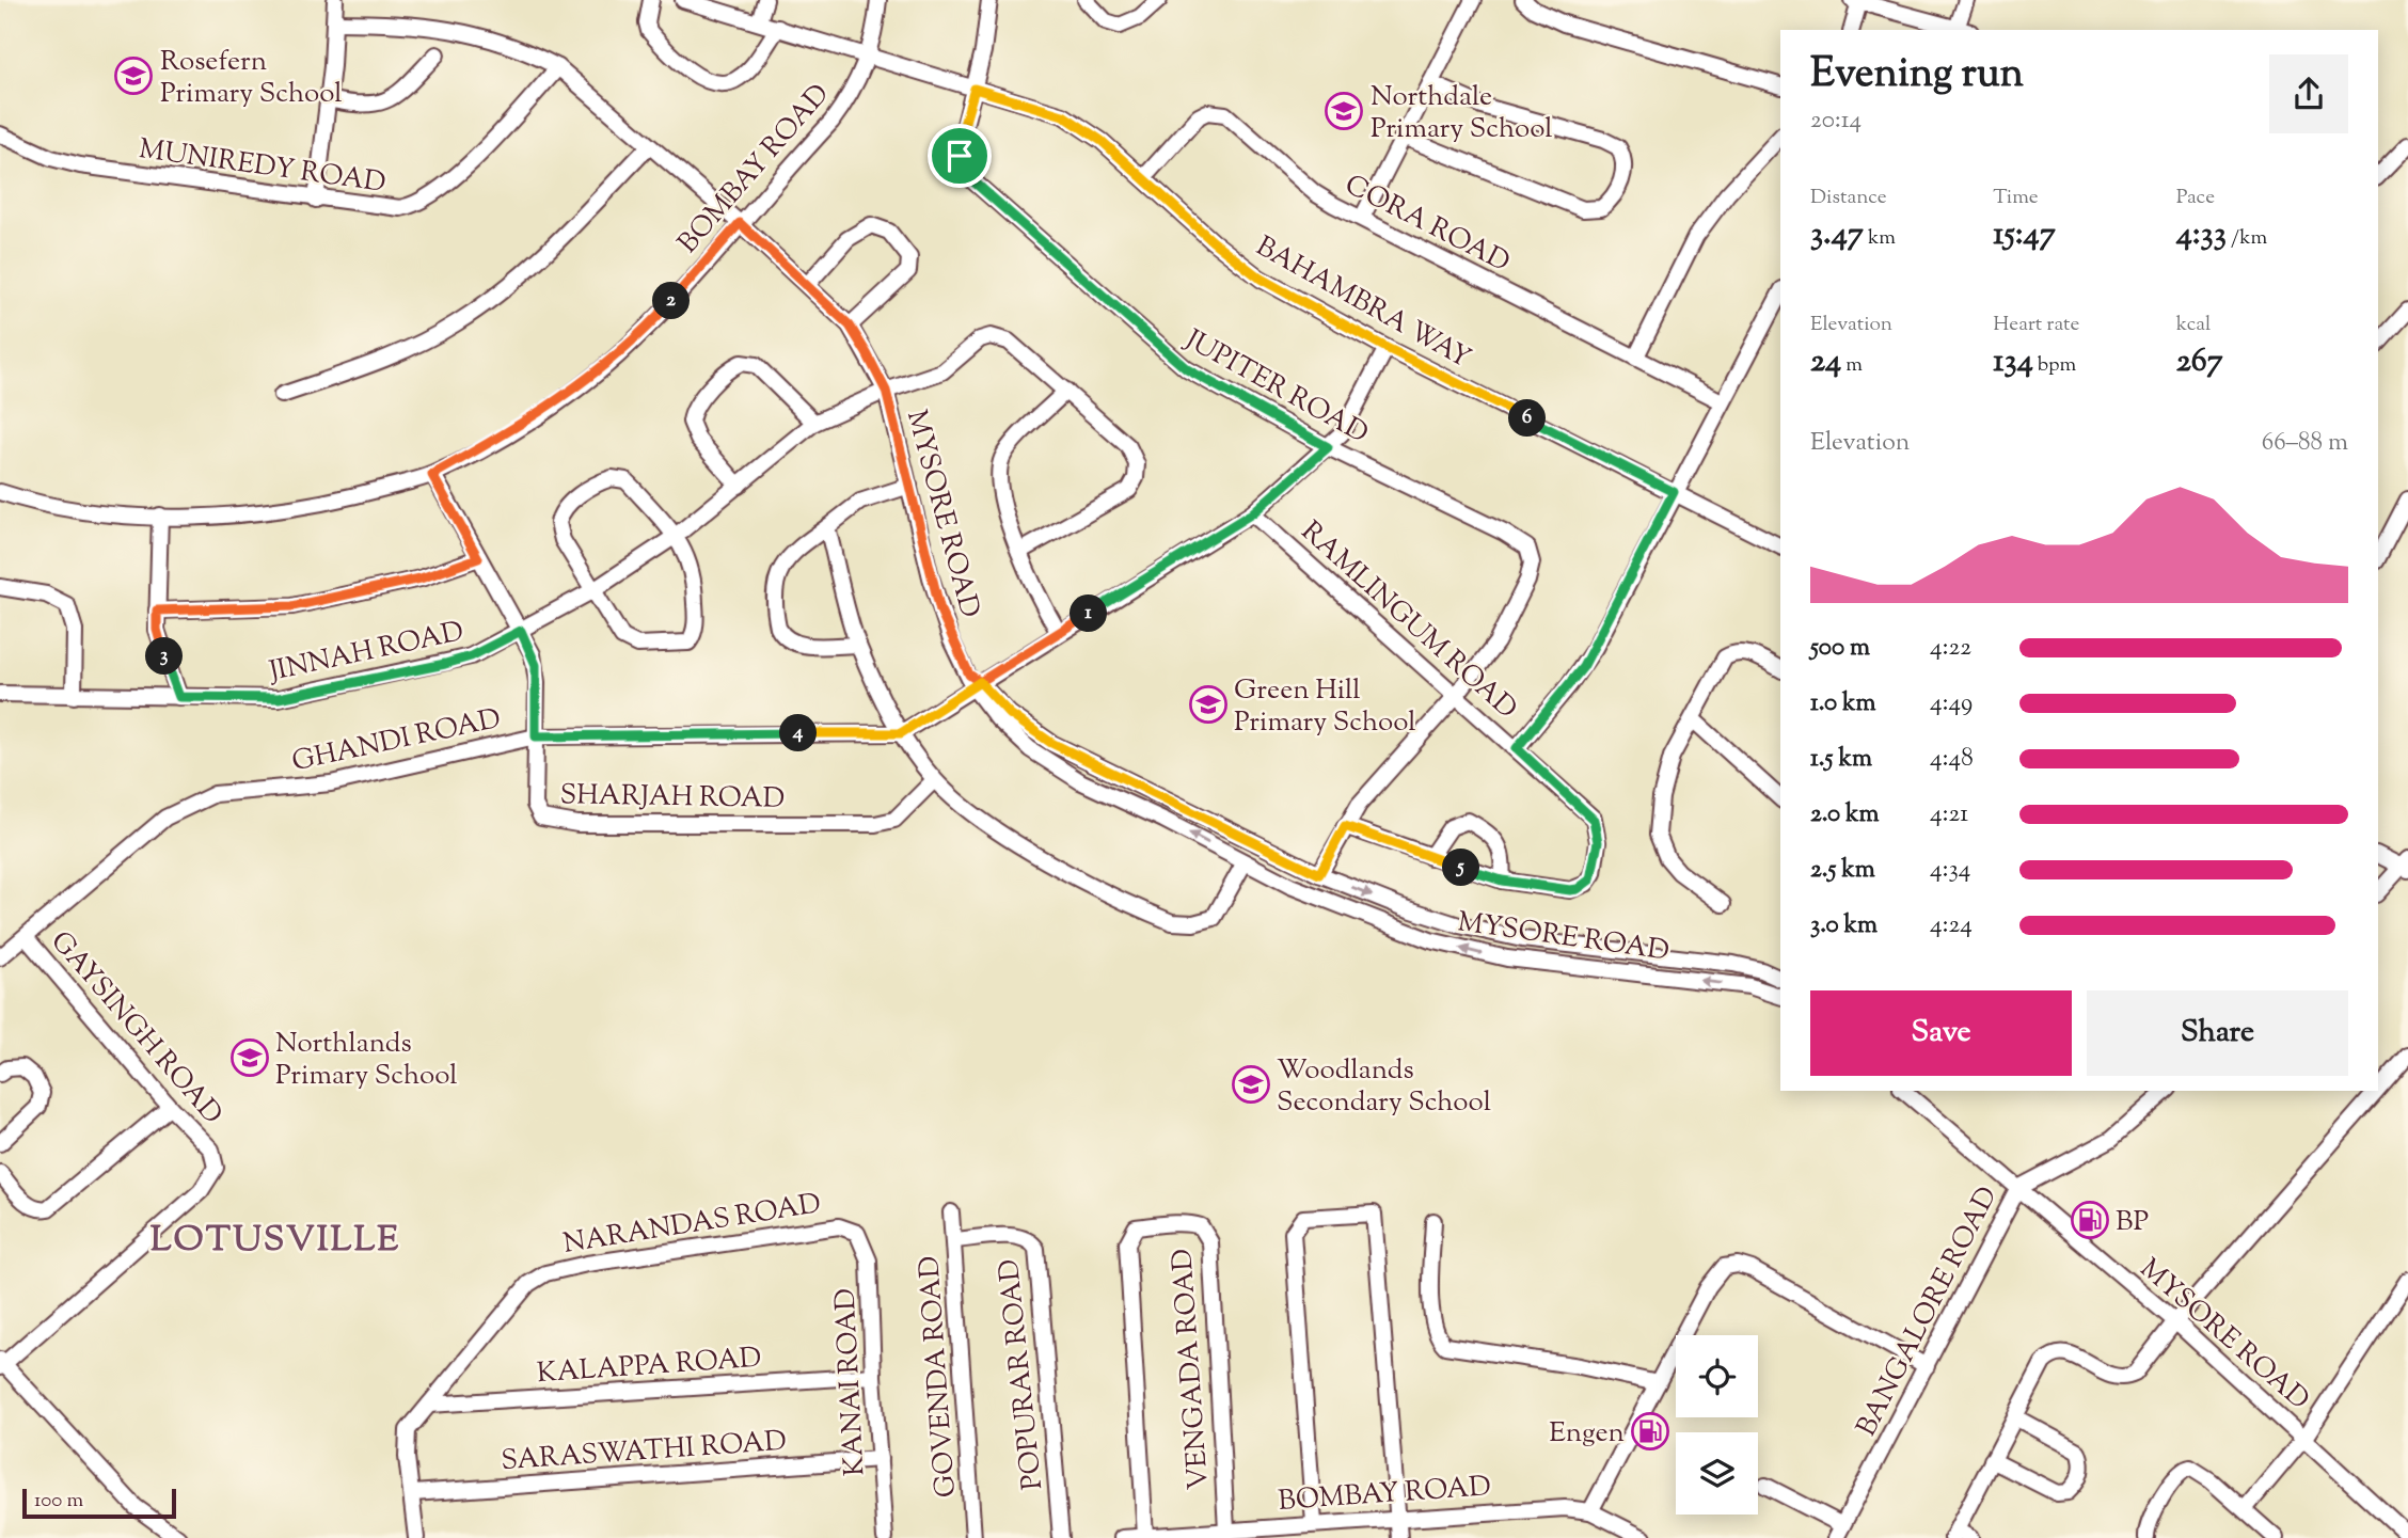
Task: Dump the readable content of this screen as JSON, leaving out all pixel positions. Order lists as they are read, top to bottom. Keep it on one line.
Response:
{"streets":{"street":["MUNIREDY ROAD","BOMBAY ROAD","CORA ROAD","BAHAMBRA WAY","JUPITER ROAD","MYSORE ROAD","RAMLINGUM ROAD","JINNAH ROAD","GHANDI ROAD","SHARJAH ROAD","GAYSINGH ROAD","NARANDAS ROAD","BANGALORE ROAD","KALAPPA ROAD","VENGADA ROAD","POPURAR ROAD","GOVENDA ROAD","KANAI ROAD","SARASWATHI ROAD"]},"crossings":[["MUNIREDY ROAD","MYSORE ROAD"],["BOMBAY ROAD","BAHAMBRA WAY"],["BOMBAY ROAD","MYSORE ROAD"],["BOMBAY ROAD","SHARJAH ROAD"],["BOMBAY ROAD","VENGADA ROAD"],["CORA ROAD","BAHAMBRA WAY"],["BAHAMBRA WAY","JUPITER ROAD"],["JUPITER ROAD","RAMLINGUM ROAD"],["MYSORE ROAD","JINNAH ROAD"],["MYSORE ROAD","BANGALORE ROAD"],["JINNAH ROAD","SHARJAH ROAD"],["GHANDI ROAD","SHARJAH ROAD"],["GHANDI ROAD","GAYSINGH ROAD"],["NARANDAS ROAD","KALAPPA ROAD"],["NARANDAS ROAD","KANAI ROAD"],["NARANDAS ROAD","SARASWATHI ROAD"],["KALAPPA ROAD","KANAI ROAD"],["POPURAR ROAD","GOVENDA ROAD"],["KANAI ROAD","SARASWATHI ROAD"]],"districts":["LOTUSVILLE"],"places":{"school or university":["Rosefern Primary School","Northdale Primary School","Green Hill Primary School","Northlands Primary School","Woodlands Secondary School"],"fuel station":["BP","Engen"]},"scale_bar":"100 m","page":{"heading":["Evening run","20:14"],"stats":[["Distance","3.47 km"],["Time","15:47"],["Pace","4:33 /km"],["Elevation","24 m"],["Heart rate","134 bpm"],["kcal","267"]],"pins":["2","6","1","3","4","5"],"chart":["Elevation","66–88 m"],"list":[{"name":"500 m","note":"4:22"},{"name":"1.0 km","note":"4:49"},{"name":"1.5 km","note":"4:48"},{"name":"2.0 km","note":"4:21"},{"name":"2.5 km","note":"4:34"},{"name":"3.0 km","note":"4:24"}],"buttons":["Save","Share"],"scale":"100 m"}}
